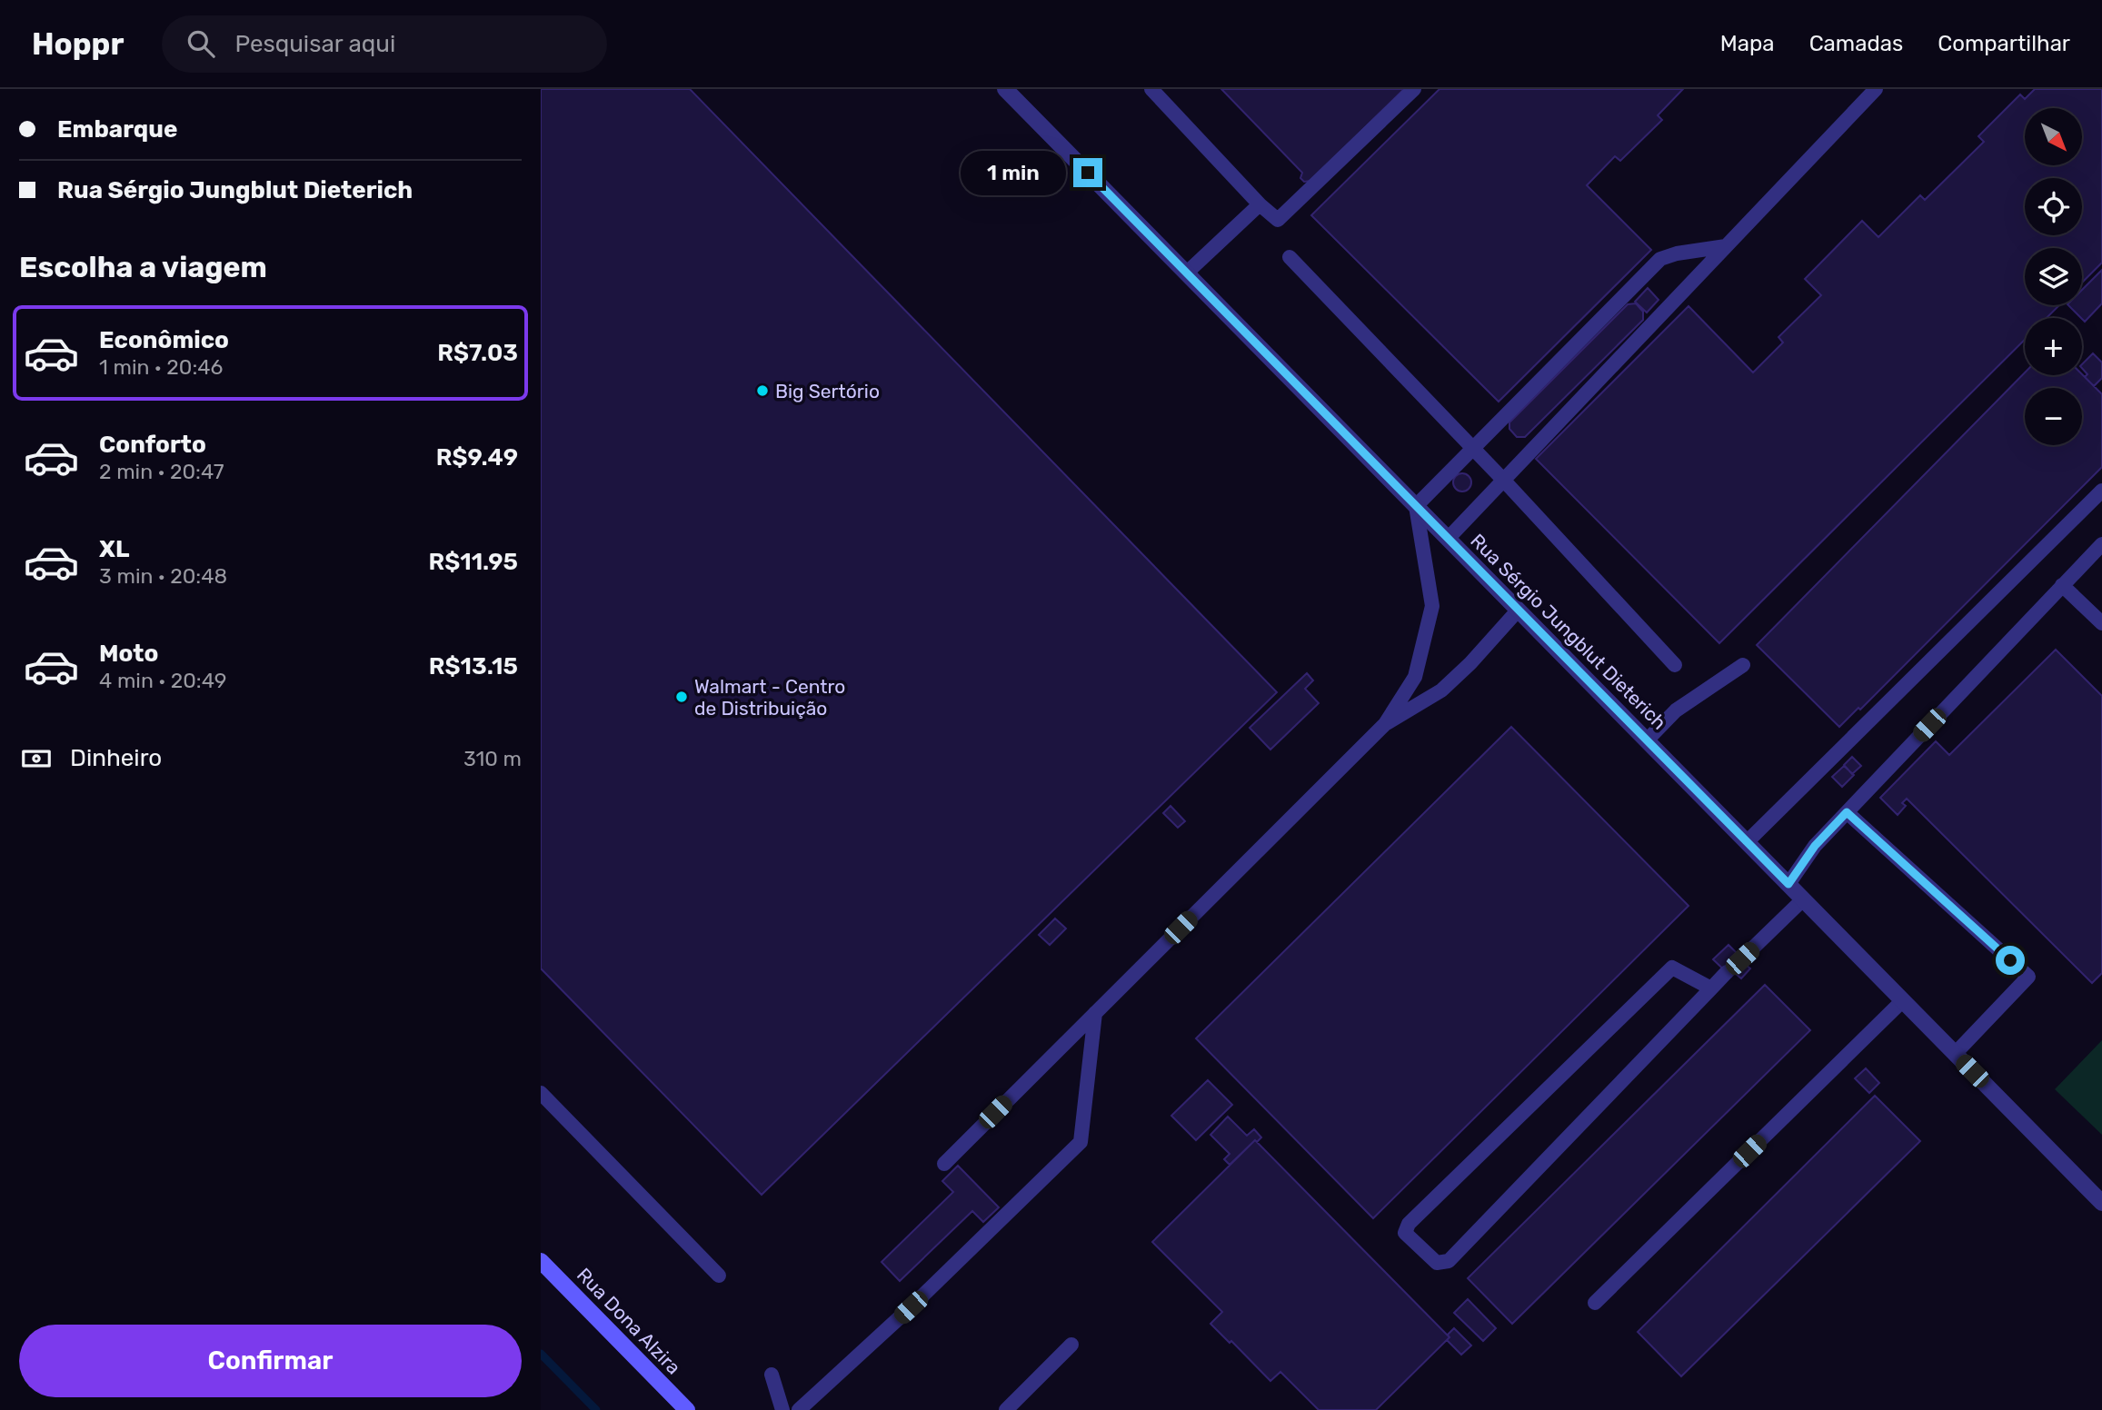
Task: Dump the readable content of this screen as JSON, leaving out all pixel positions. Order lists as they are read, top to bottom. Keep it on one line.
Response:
{"streets":{"main road":["Rua Dona Alzira"],"street":["Rua Sérgio Jungblut Dieterich"]},"places":["Big Sertório","Walmart - Centro de Distribuição"],"north":"bottom right","page":{"header":"Hoppr","search":"Pesquisar aqui","nav":["Mapa","Camadas","Compartilhar"],"banner":["Embarque","Rua Sérgio Jungblut Dieterich"],"map_buttons":["+","−"],"bubble":"1 min","heading":"Escolha a viagem","list":[{"name":"Econômico","note":"1 min · 20:46","value":"R$7.03"},{"name":"Conforto","note":"2 min · 20:47","value":"R$9.49"},{"name":"XL","note":"3 min · 20:48","value":"R$11.95"},{"name":"Moto","note":"4 min · 20:49","value":"R$13.15"}],"pay":["Dinheiro","310 m"],"buttons":"Confirmar"}}
